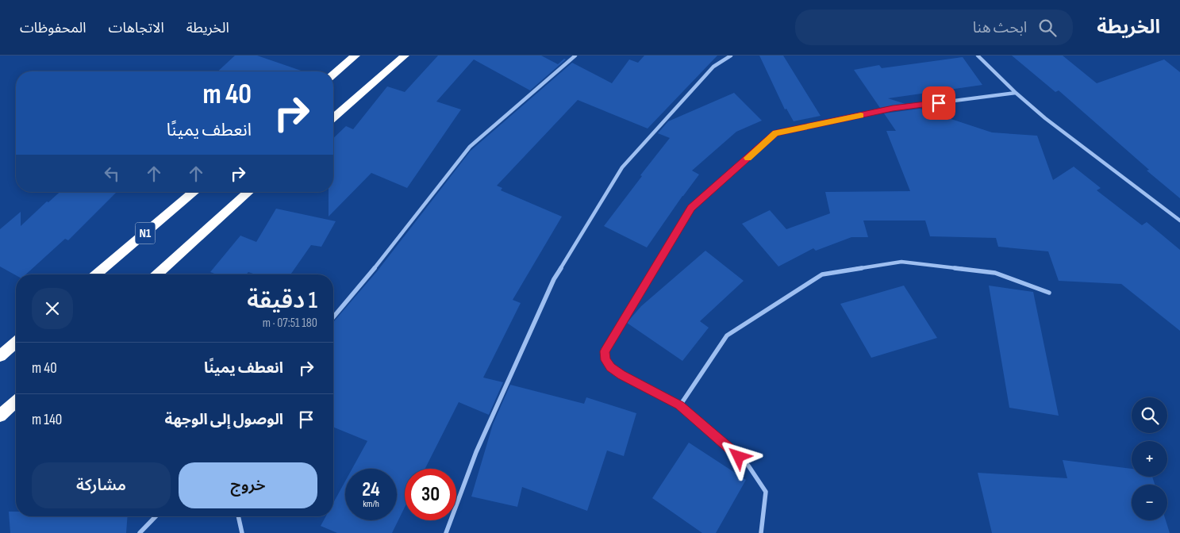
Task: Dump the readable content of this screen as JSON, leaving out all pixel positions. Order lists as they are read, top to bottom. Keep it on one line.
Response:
{"streets":{"highway":["N1"]},"page":{"header":"الخريطة","search":"ابحث هنا","nav":["الخريطة","الاتجاهات","المحفوظات"],"turn":["40 m","انعطف يمينًا"],"heading":["1 دقيقة","180 m · 07:51"],"list":[{"name":"انعطف يمينًا","value":"40 m"},{"name":"الوصول إلى الوجهة","value":"140 m"}],"map_buttons":["+","−"],"buttons":["خروج","مشاركة"],"speed":"24 km/h","limit":"30"}}
